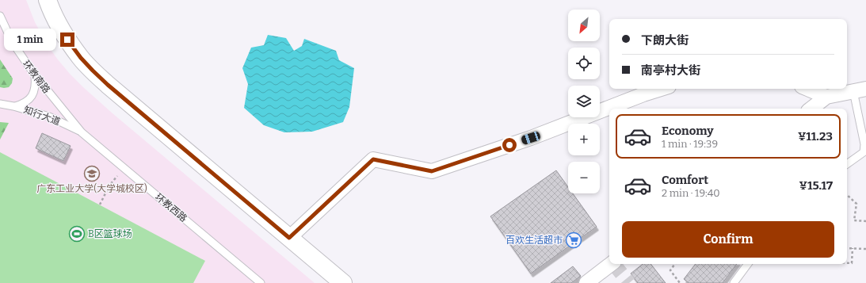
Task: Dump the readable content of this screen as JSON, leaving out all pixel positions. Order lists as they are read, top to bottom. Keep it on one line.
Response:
{"streets":{"lane":["环教南路","知行大道","环教西路"]},"crossings":[["环教南路","知行大道"],["环教南路","环教西路"],["知行大道","环教西路"]],"places":{"school or university":["广东工业大学(大学城校区)"],"sports":["B区篮球场"],"supermarket":["百欢生活超市"]},"north":"bottom left","page":{"map_buttons":["+","−"],"banner":["下朗大街","南亭村大街"],"bubble":"1 min","list":[{"name":"Economy","note":"1 min · 19:39","value":"¥11.23"},{"name":"Comfort","note":"2 min · 19:40","value":"¥15.17"}],"buttons":"Confirm"}}
